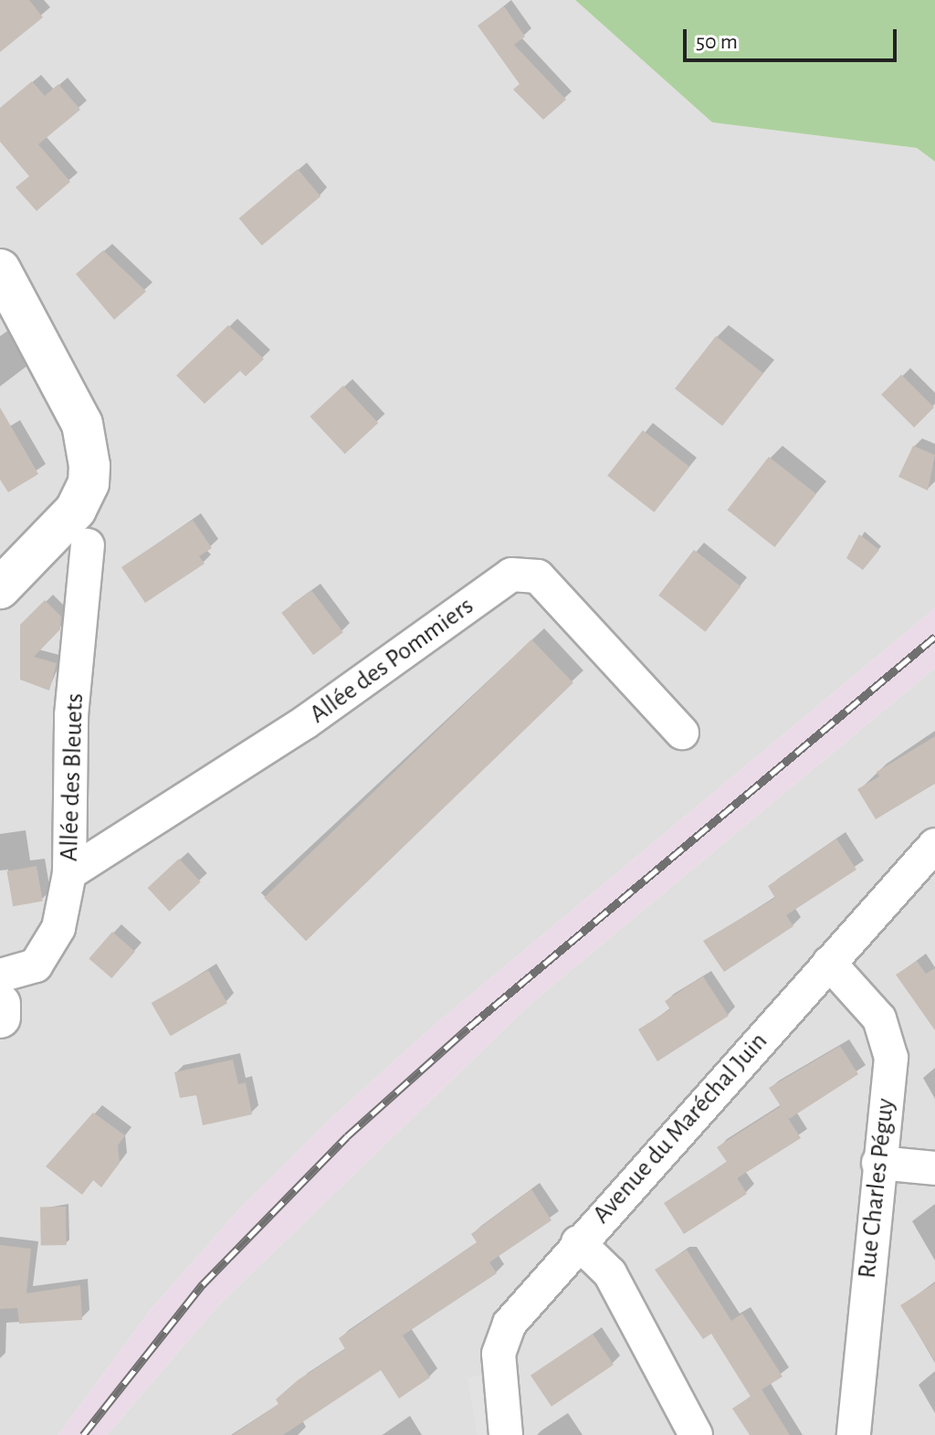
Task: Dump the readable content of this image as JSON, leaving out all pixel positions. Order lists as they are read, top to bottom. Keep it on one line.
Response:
{"streets":{"street":["Allée des Pommiers","Allée des Bleuets","Avenue du Maréchal Juin","Rue Charles Péguy"]},"crossings":[["Allée des Pommiers","Allée des Bleuets"],["Avenue du Maréchal Juin","Rue Charles Péguy"]],"scale_bar":"50 m"}
